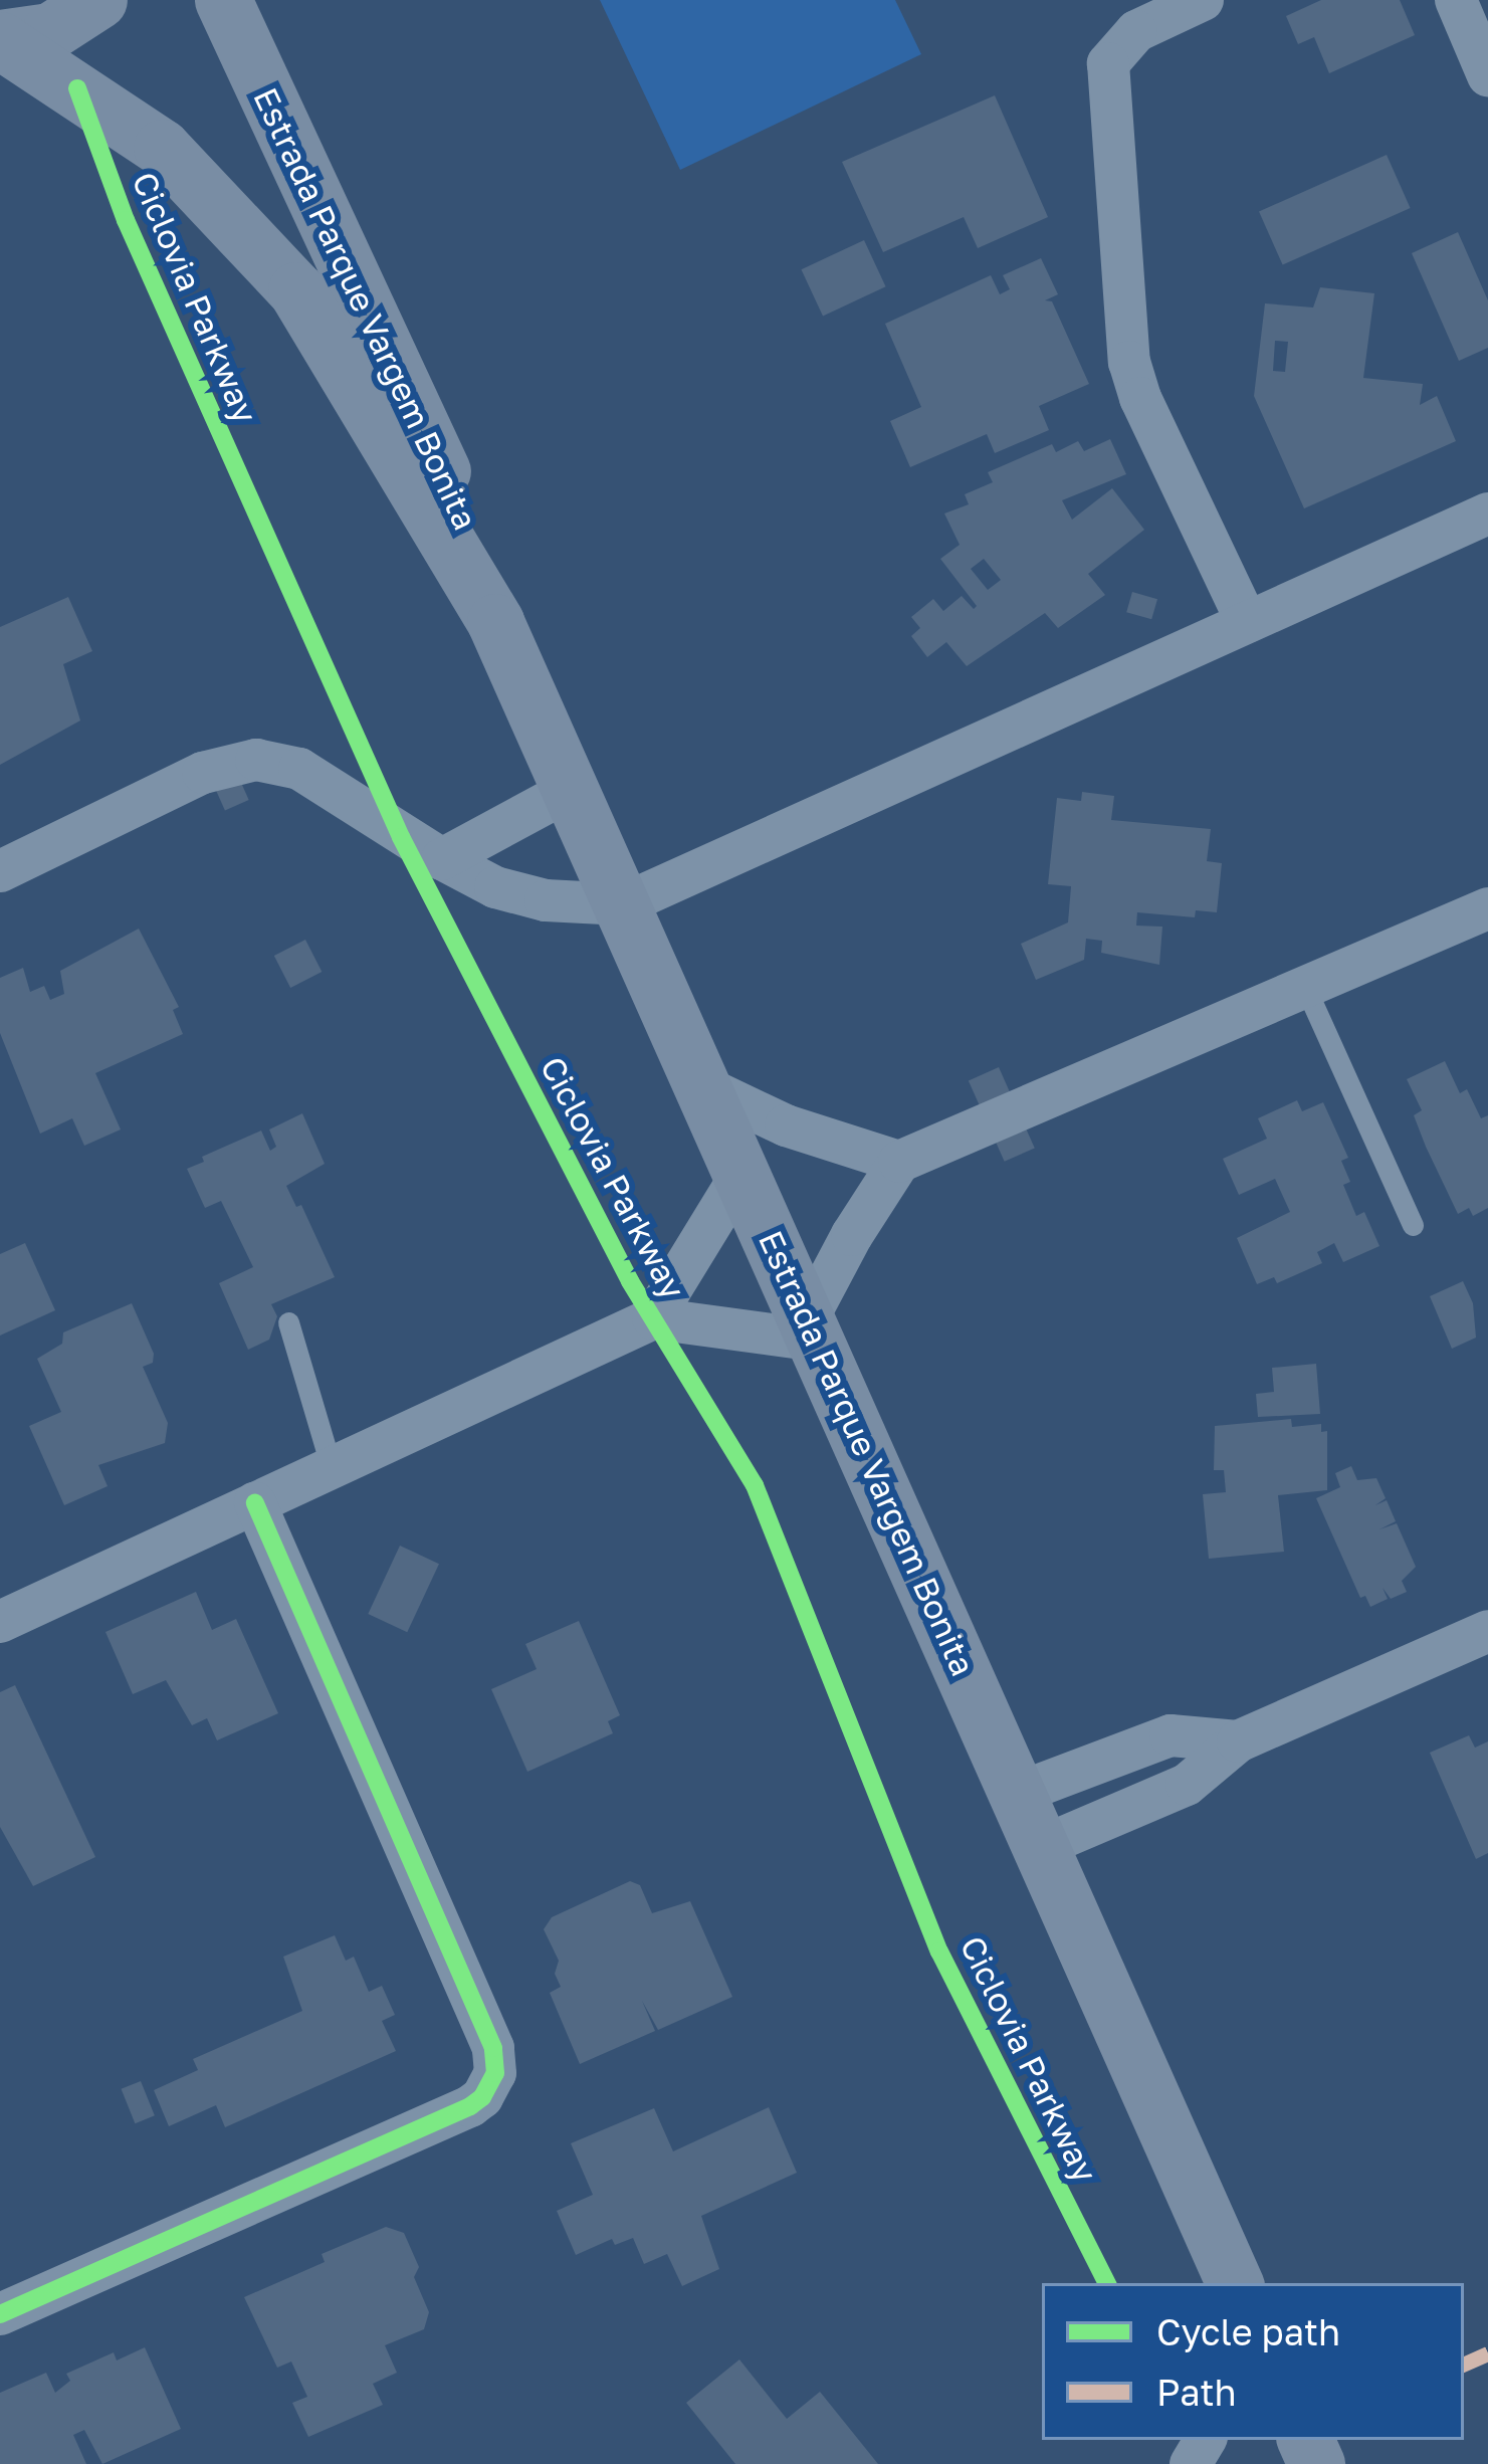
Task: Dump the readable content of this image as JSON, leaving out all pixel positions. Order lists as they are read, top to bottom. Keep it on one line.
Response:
{"streets":{"main road":["Estrada Parque Vargem Bonita"],"cycle path":["Ciclovia Parkway"]},"legend":["Cycle path","Path"]}
